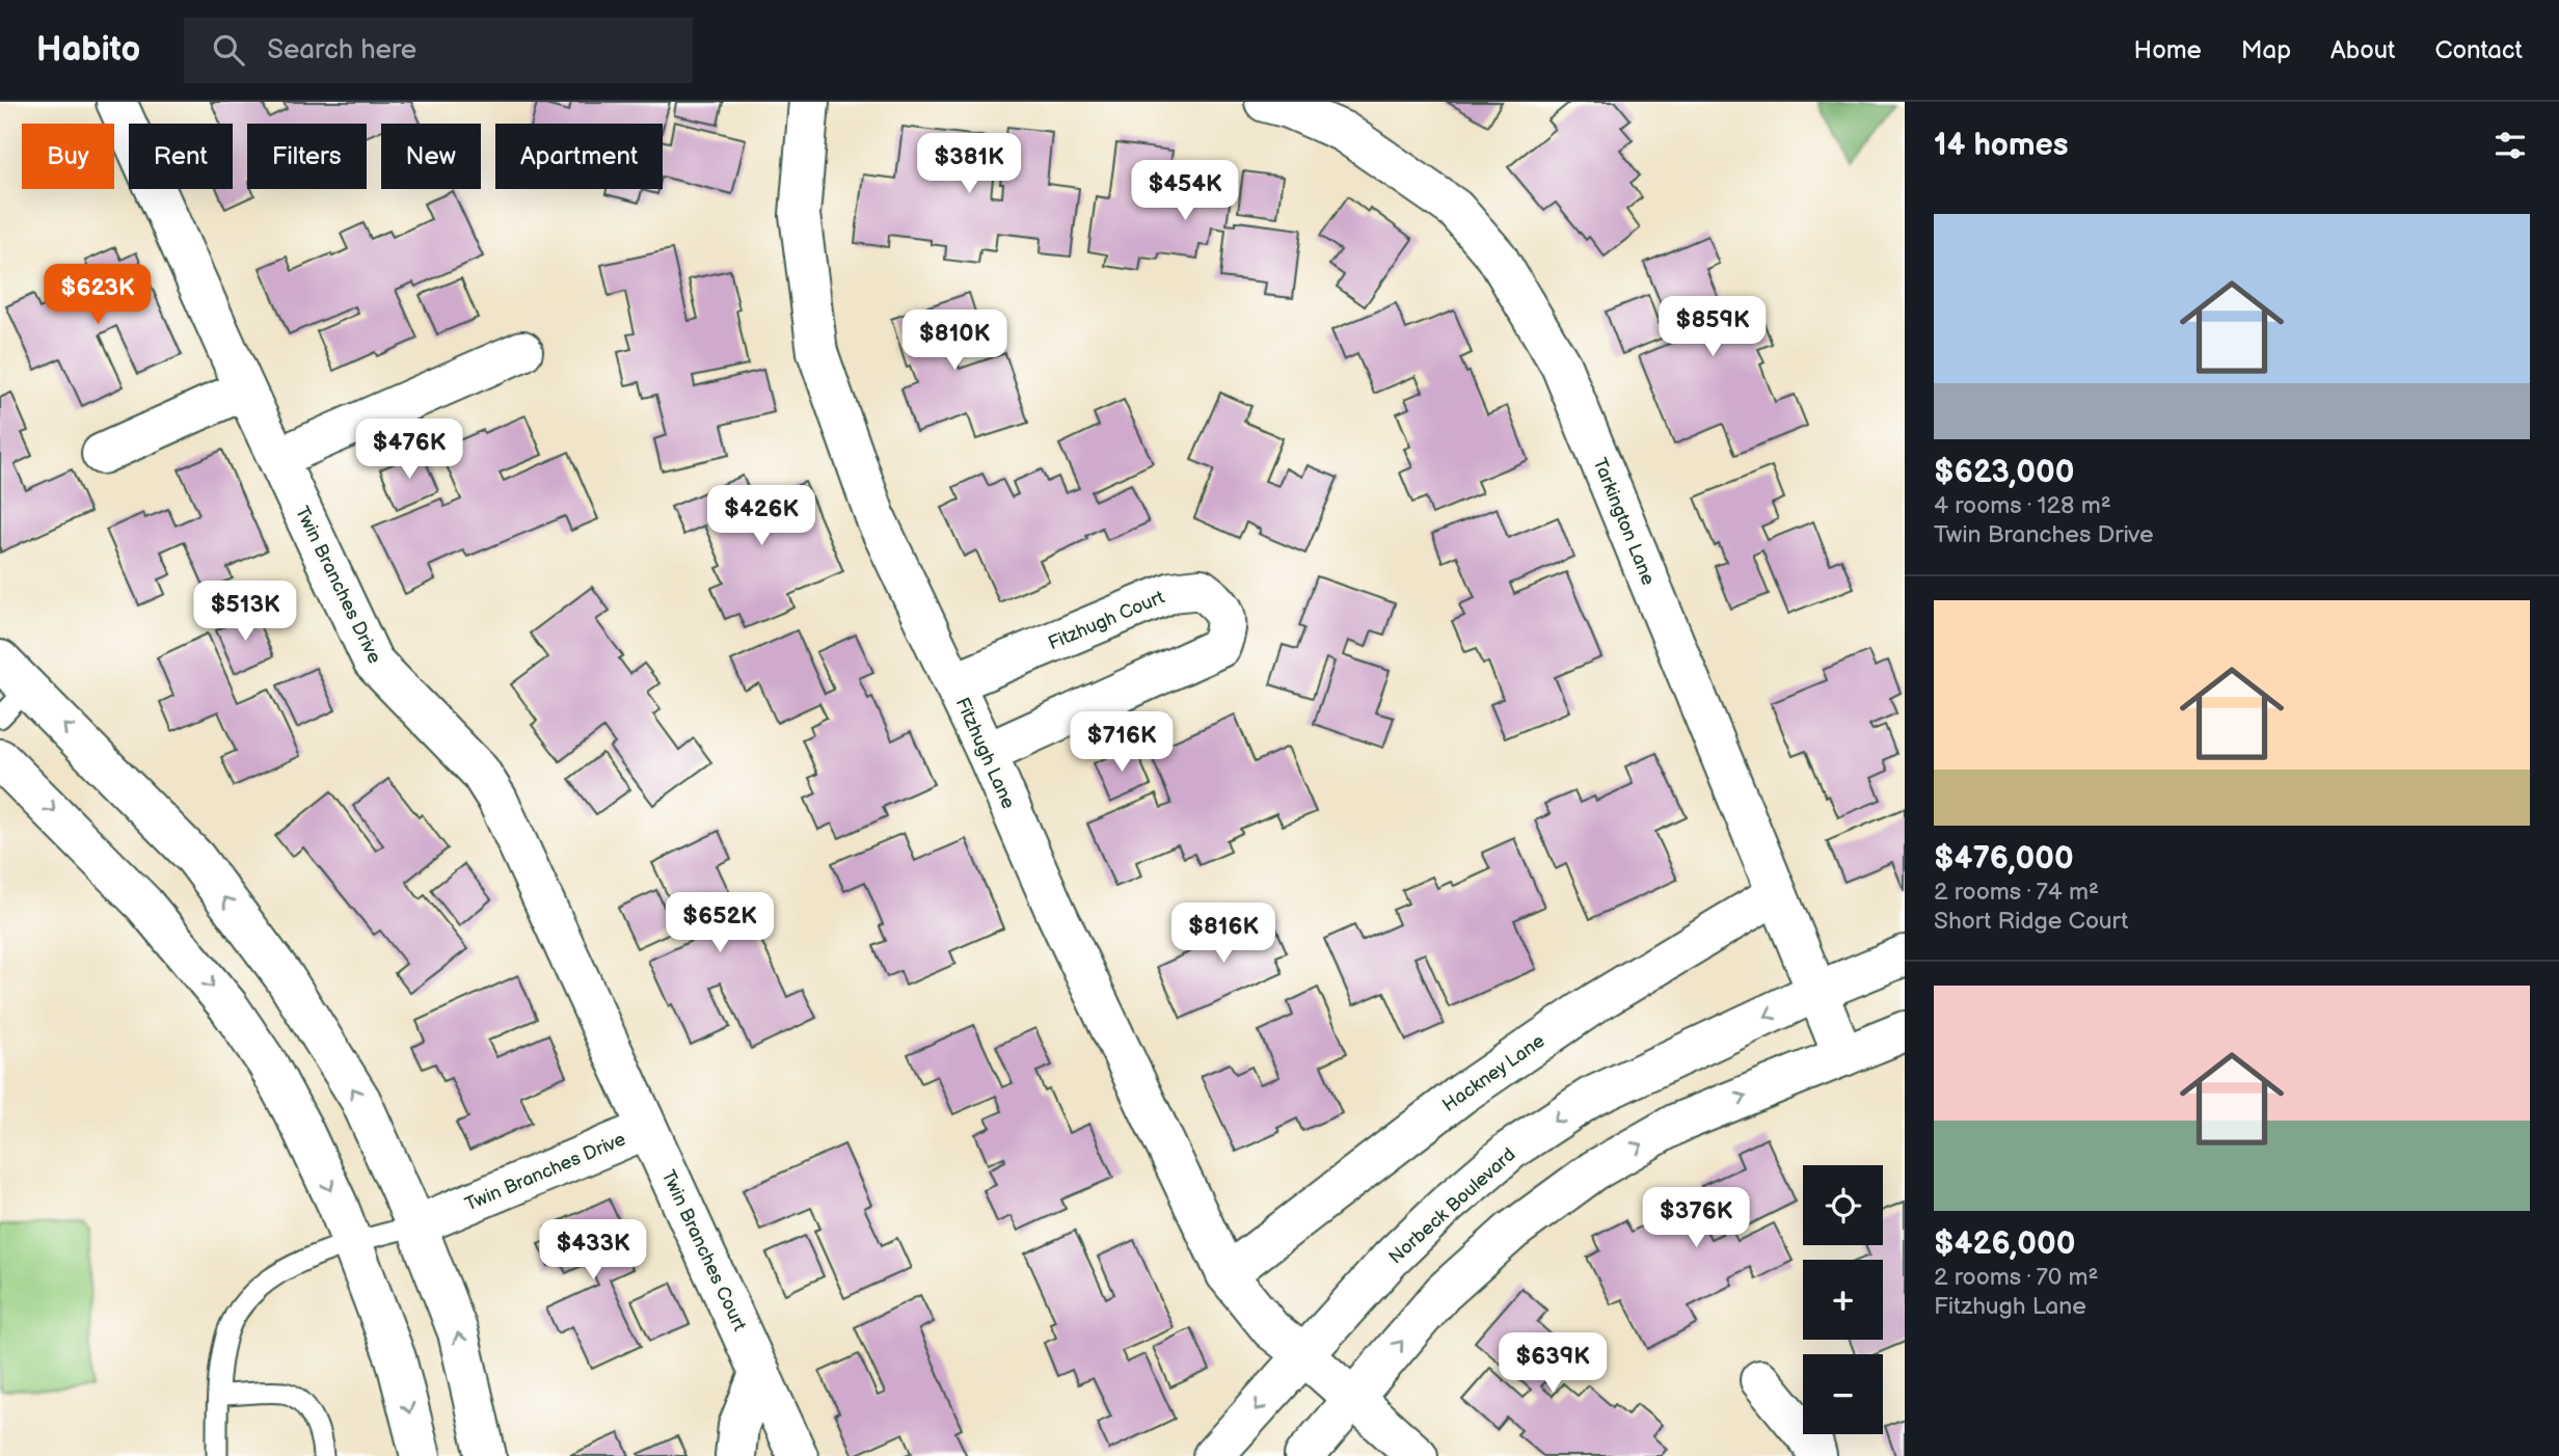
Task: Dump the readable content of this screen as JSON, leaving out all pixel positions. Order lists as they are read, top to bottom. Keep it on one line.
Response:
{"streets":{"street":["Tarkington Lane","Twin Branches Drive","Fitzhugh Court","Fitzhugh Lane","Hackney Lane","Norbeck Boulevard","Twin Branches Court"]},"crossings":[["Tarkington Lane","Hackney Lane"],["Tarkington Lane","Norbeck Boulevard"],["Twin Branches Drive","Twin Branches Court"],["Fitzhugh Court","Fitzhugh Lane"],["Fitzhugh Lane","Hackney Lane"],["Fitzhugh Lane","Norbeck Boulevard"]],"page":{"header":"Habito","search":"Search here","nav":["Home","Map","About","Contact"],"heading":"14 homes","chip":["Buy","Rent","Filters","New","Apartment"],"price":["$381K","$454K","$623K","$859K","$810K","$476K","$426K","$513K","$716K","$652K","$816K","$376K","$433K","$639K"],"list":[{"name":"$623,000","note":"4 rooms · 128 m² · Twin Branches Drive"},{"name":"$476,000","note":"2 rooms · 74 m² · Short Ridge Court"},{"name":"$426,000","note":"2 rooms · 70 m² · Fitzhugh Lane"}],"map_buttons":["+","−"]}}
